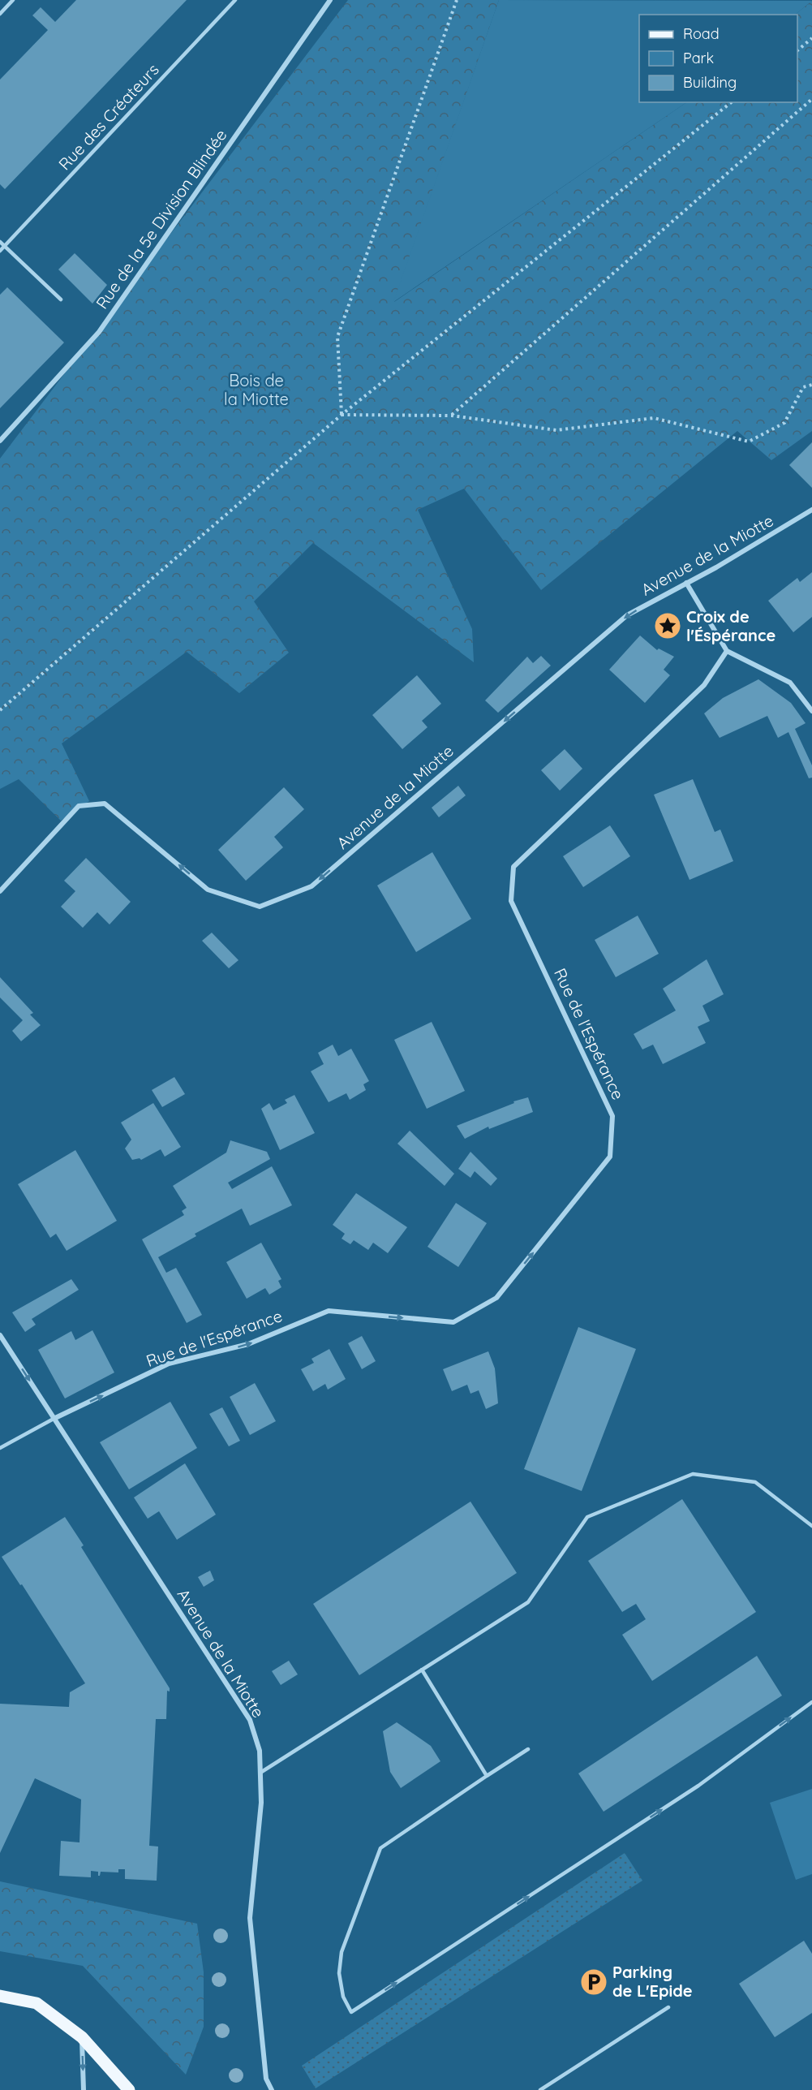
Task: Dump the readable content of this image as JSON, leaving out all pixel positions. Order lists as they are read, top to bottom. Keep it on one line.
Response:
{"streets":{"street":["Rue de la 5e Division Blindée","Avenue de la Miotte","Rue de l'Espérance"],"lane":["Rue des Créateurs"]},"crossings":[["Avenue de la Miotte","Rue de l'Espérance"]],"one_way":["Rue de l'Espérance"],"parks":["Bois de la Miotte"],"places":{"place":["Croix de l'Éspérance"],"parking":["Parking de L'Epide"]},"legend":["Road","Park","Building"]}
